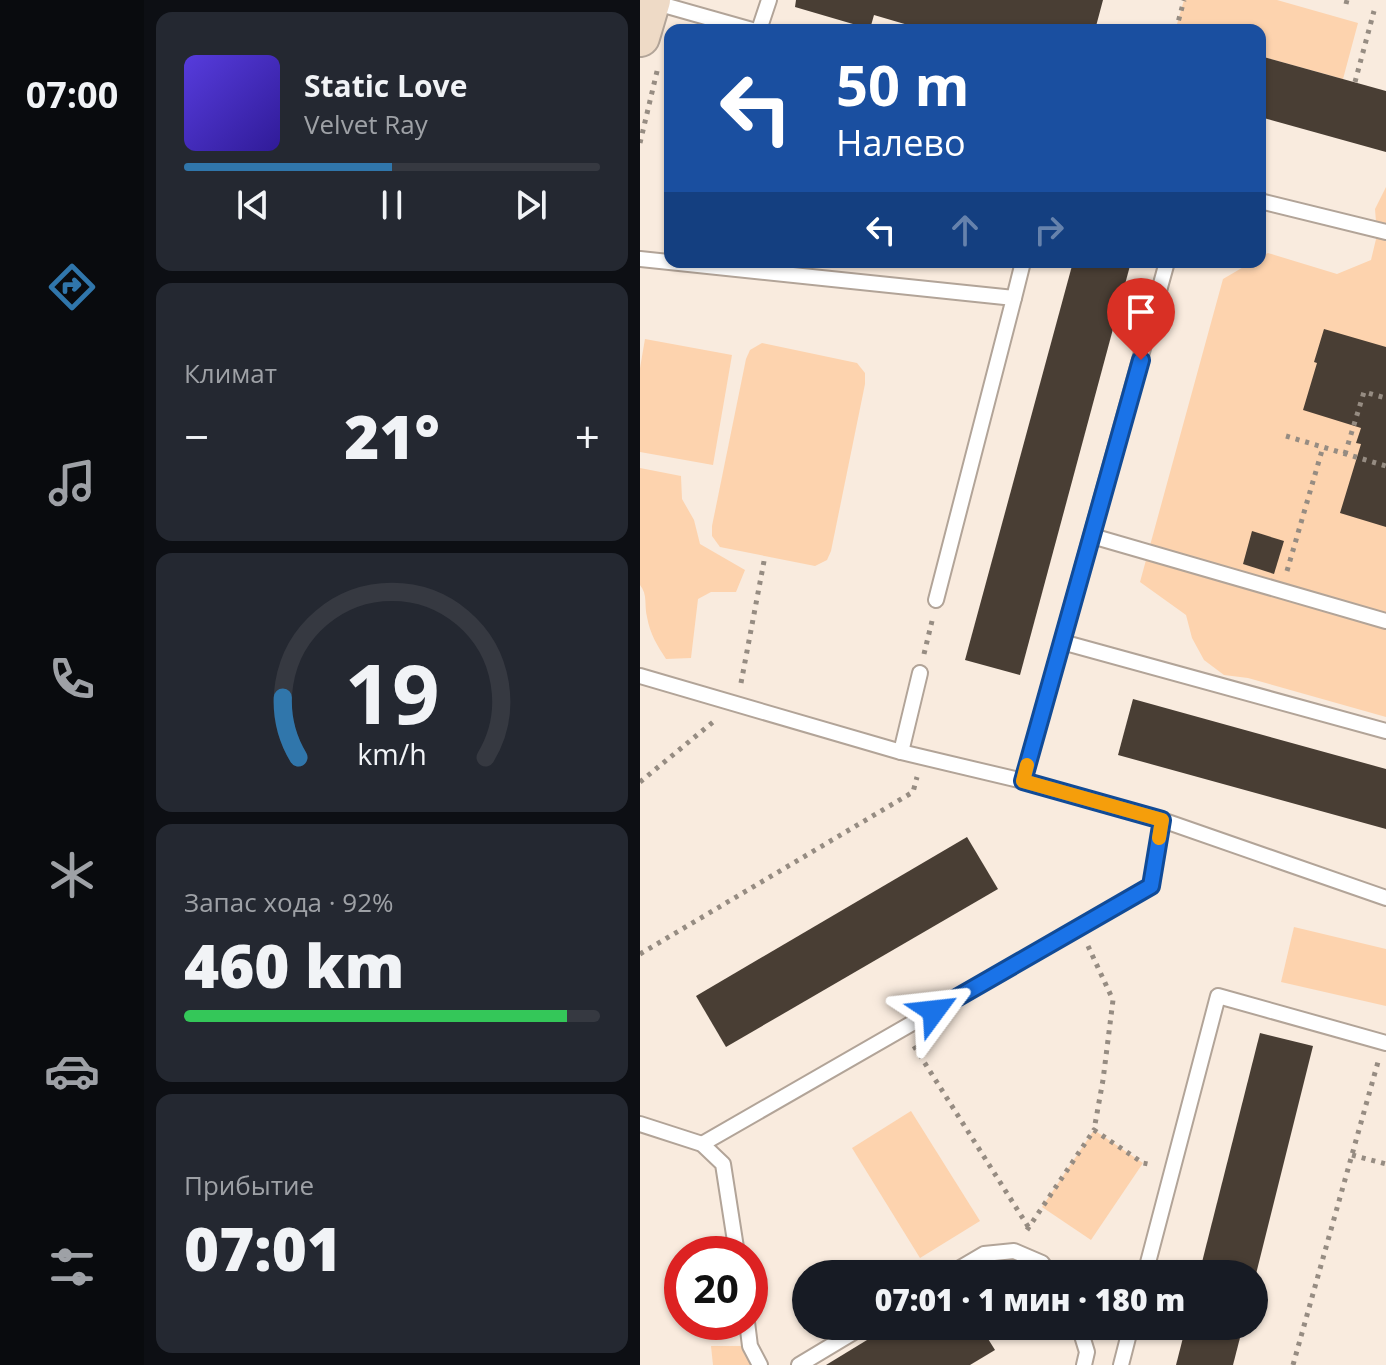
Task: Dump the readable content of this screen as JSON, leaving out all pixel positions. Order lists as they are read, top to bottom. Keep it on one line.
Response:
{"page":{"tabs":"07:00","turn":["50 m","Налево"],"song":["Static Love","Velvet Ray"],"tile":["Климат",["Запас хода · 92%","460 km"],["Прибытие","07:01"]],"heat":["−","21°","+"],"limit":"20","trip":"07:01 · 1 мин · 180 m","gauge":["19","km/h"]}}
